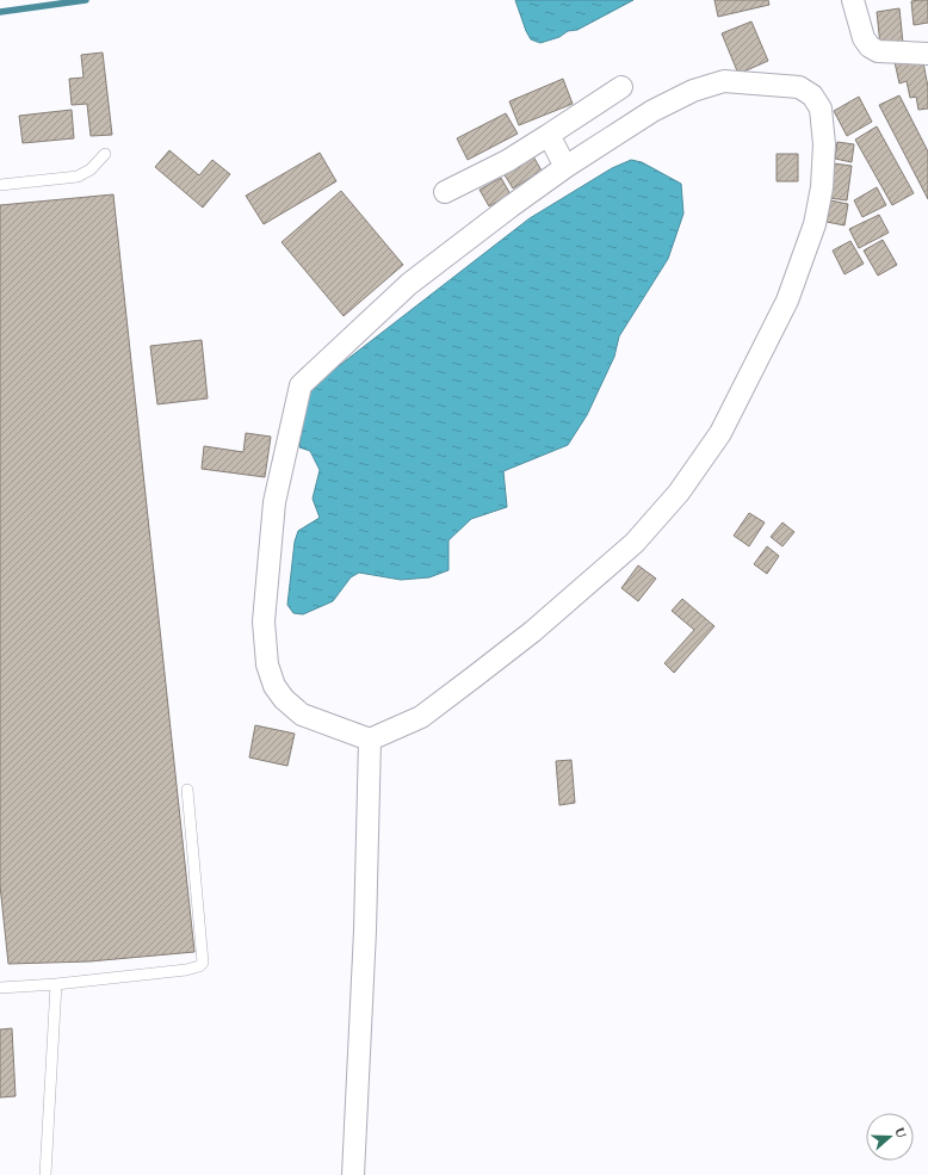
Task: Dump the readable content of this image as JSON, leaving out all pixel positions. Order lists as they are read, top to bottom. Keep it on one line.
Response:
{"north":"right"}
